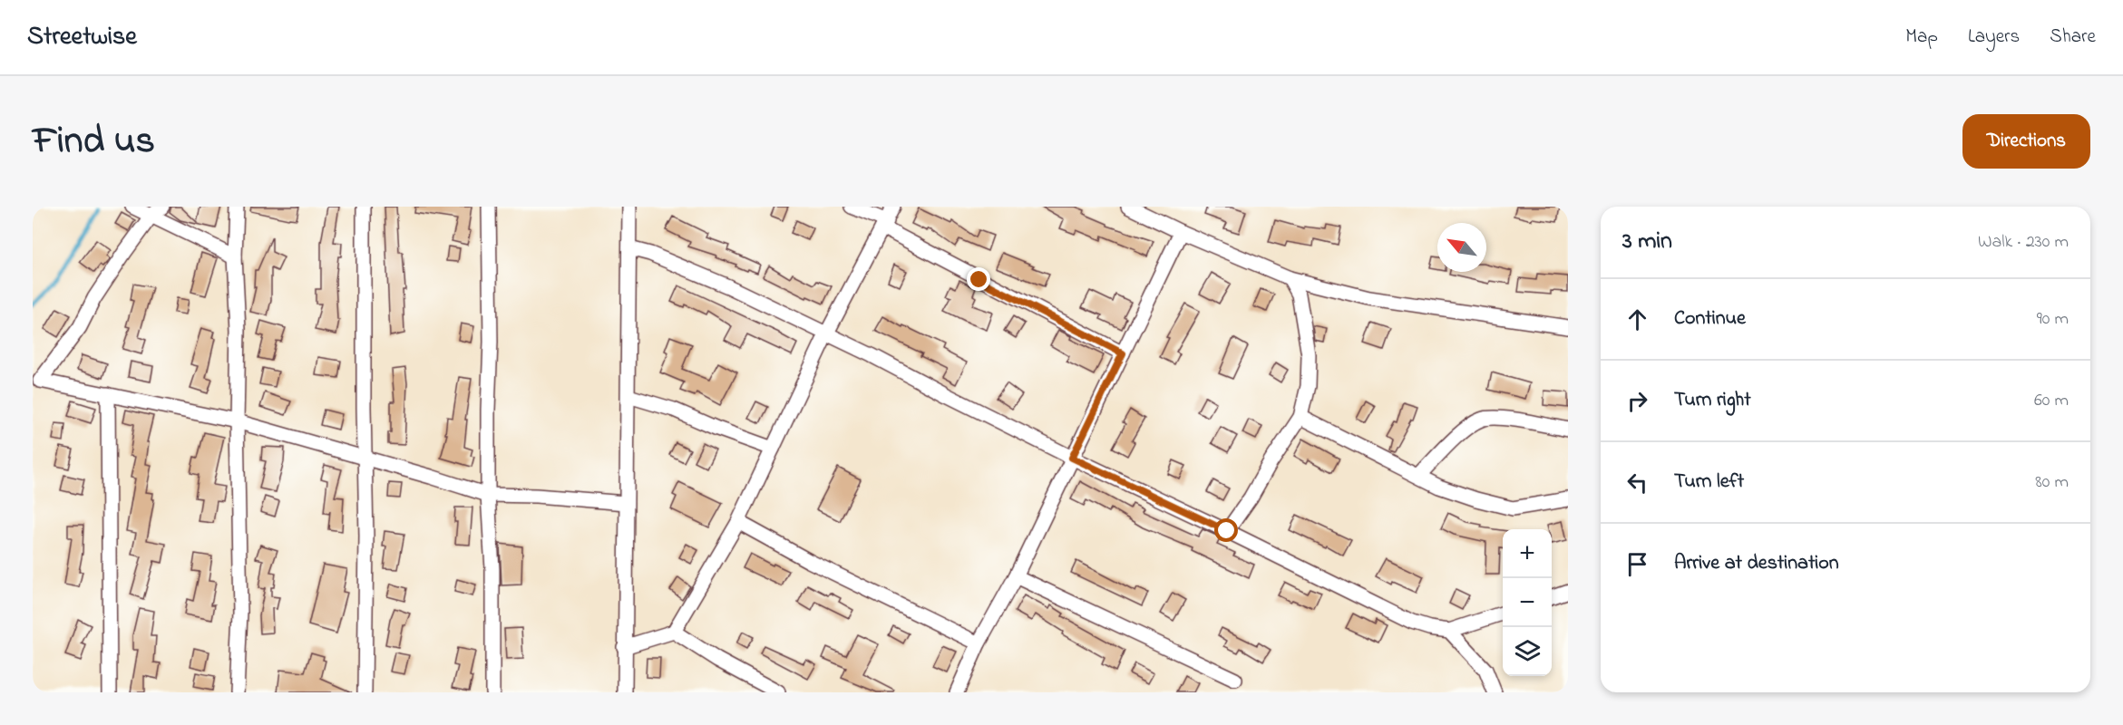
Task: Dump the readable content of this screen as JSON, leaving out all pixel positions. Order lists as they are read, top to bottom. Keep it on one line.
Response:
{"north":"top left","page":{"header":"Streetwise","nav":["Map","Layers","Share"],"title":"Find us","buttons":"Directions","heading":["3 min","Walk · 230 m"],"list":[["Continue","90 m"],["Turn right","60 m"],["Turn left","80 m"],"Arrive at destination"],"map_buttons":["+","−"]}}
